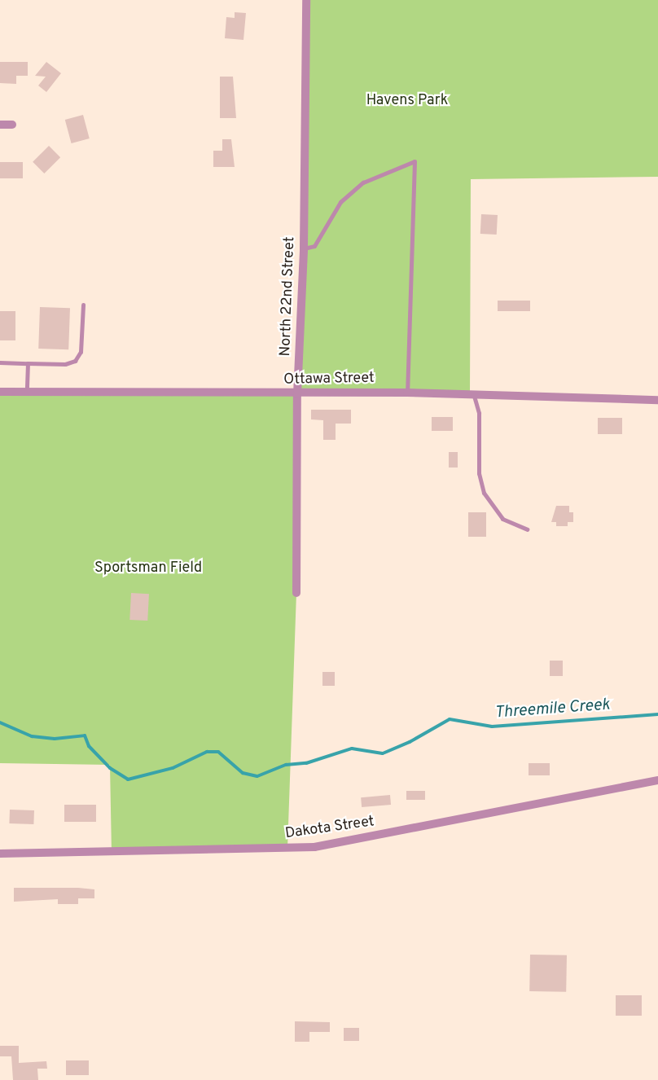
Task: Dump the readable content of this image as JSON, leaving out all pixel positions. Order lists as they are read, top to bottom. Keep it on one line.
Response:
{"streets":{"street":["North 22nd Street","Ottawa Street","Dakota Street"]},"crossings":[["North 22nd Street","Ottawa Street"]],"water":["Threemile Creek"],"parks":["Havens Park","Sportsman Field"]}
